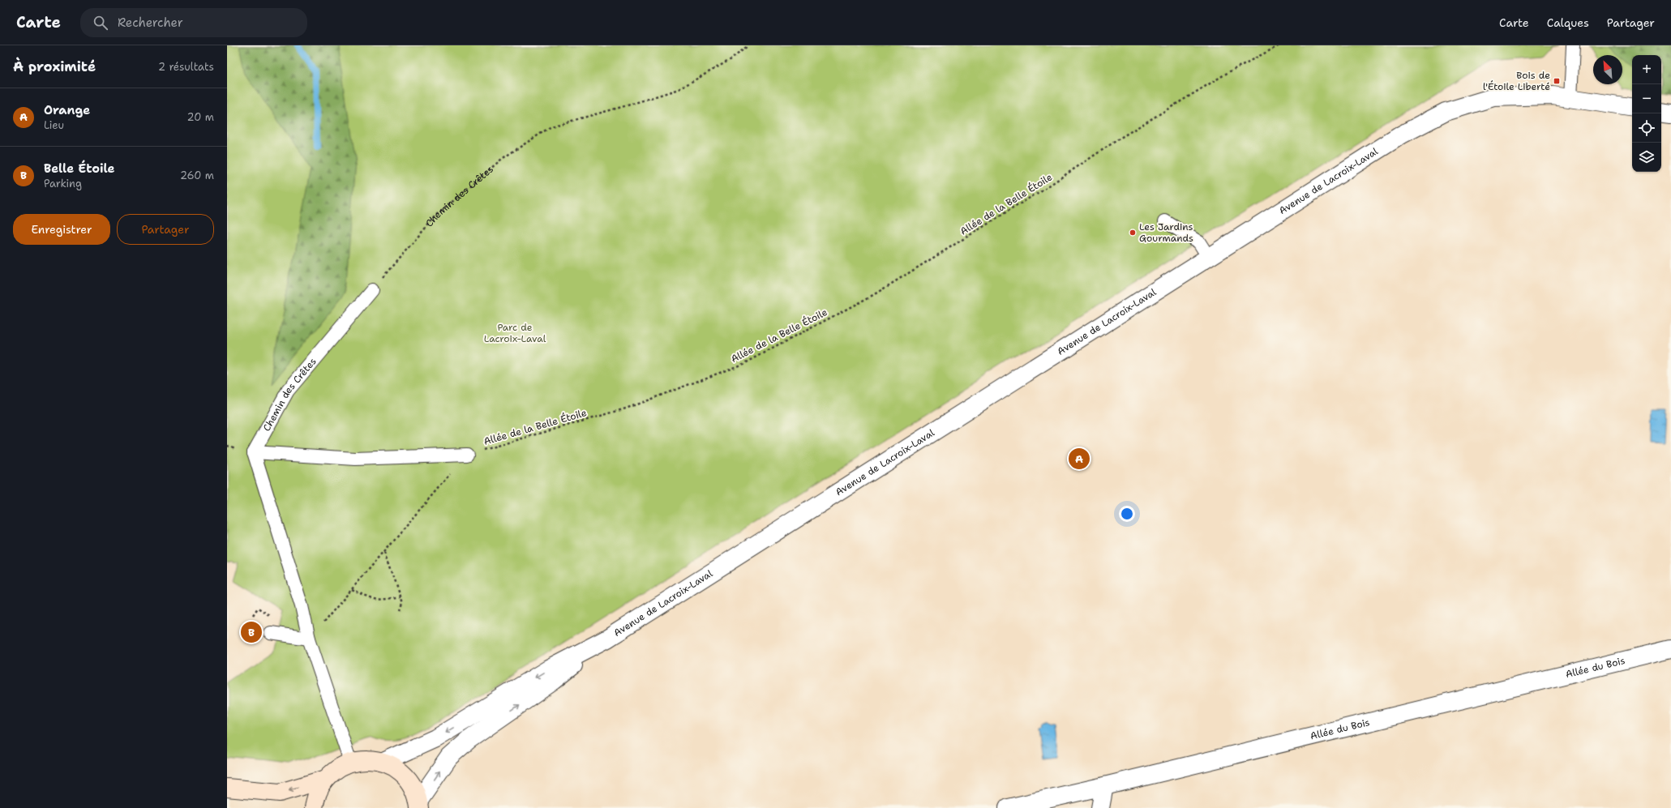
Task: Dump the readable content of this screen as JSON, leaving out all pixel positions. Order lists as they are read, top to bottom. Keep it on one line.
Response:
{"streets":{"street":["Avenue de Lacroix-Laval","Allée du Bois"],"lane":["Chemin des Crêtes"],"path":["Allée de la Belle Étoile"]},"parks":["Parc de Lacroix-Laval"],"places":{"transit":["Bois de l'Étoile Liberté"],"other":["Les Jardins Gourmands"]},"north":"top left","page":{"header":"Carte","search":"Rechercher","nav":["Carte","Calques","Partager"],"heading":["À proximité","2 résultats"],"map_buttons":["+","−"],"list":[{"mark":"A","name":"Orange","note":"Lieu","value":"20 m"},{"mark":"B","name":"Belle Étoile","note":"Parking","value":"260 m"}],"buttons":["Enregistrer","Partager"],"pins":["A","B"]}}
